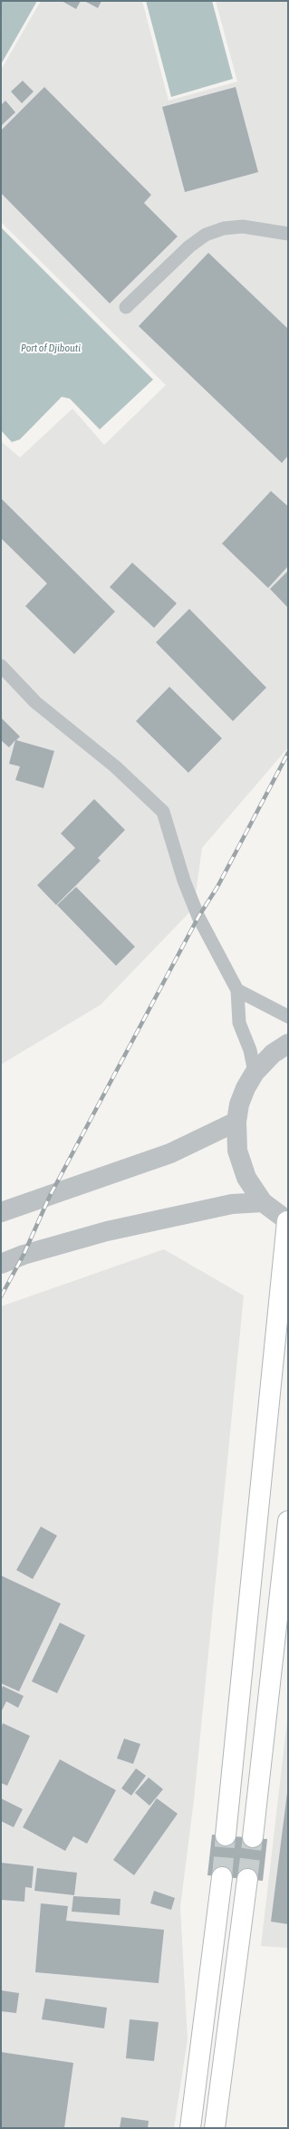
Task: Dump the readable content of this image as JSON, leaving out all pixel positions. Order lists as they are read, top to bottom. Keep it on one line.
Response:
{"water":["Port of Djibouti"]}
